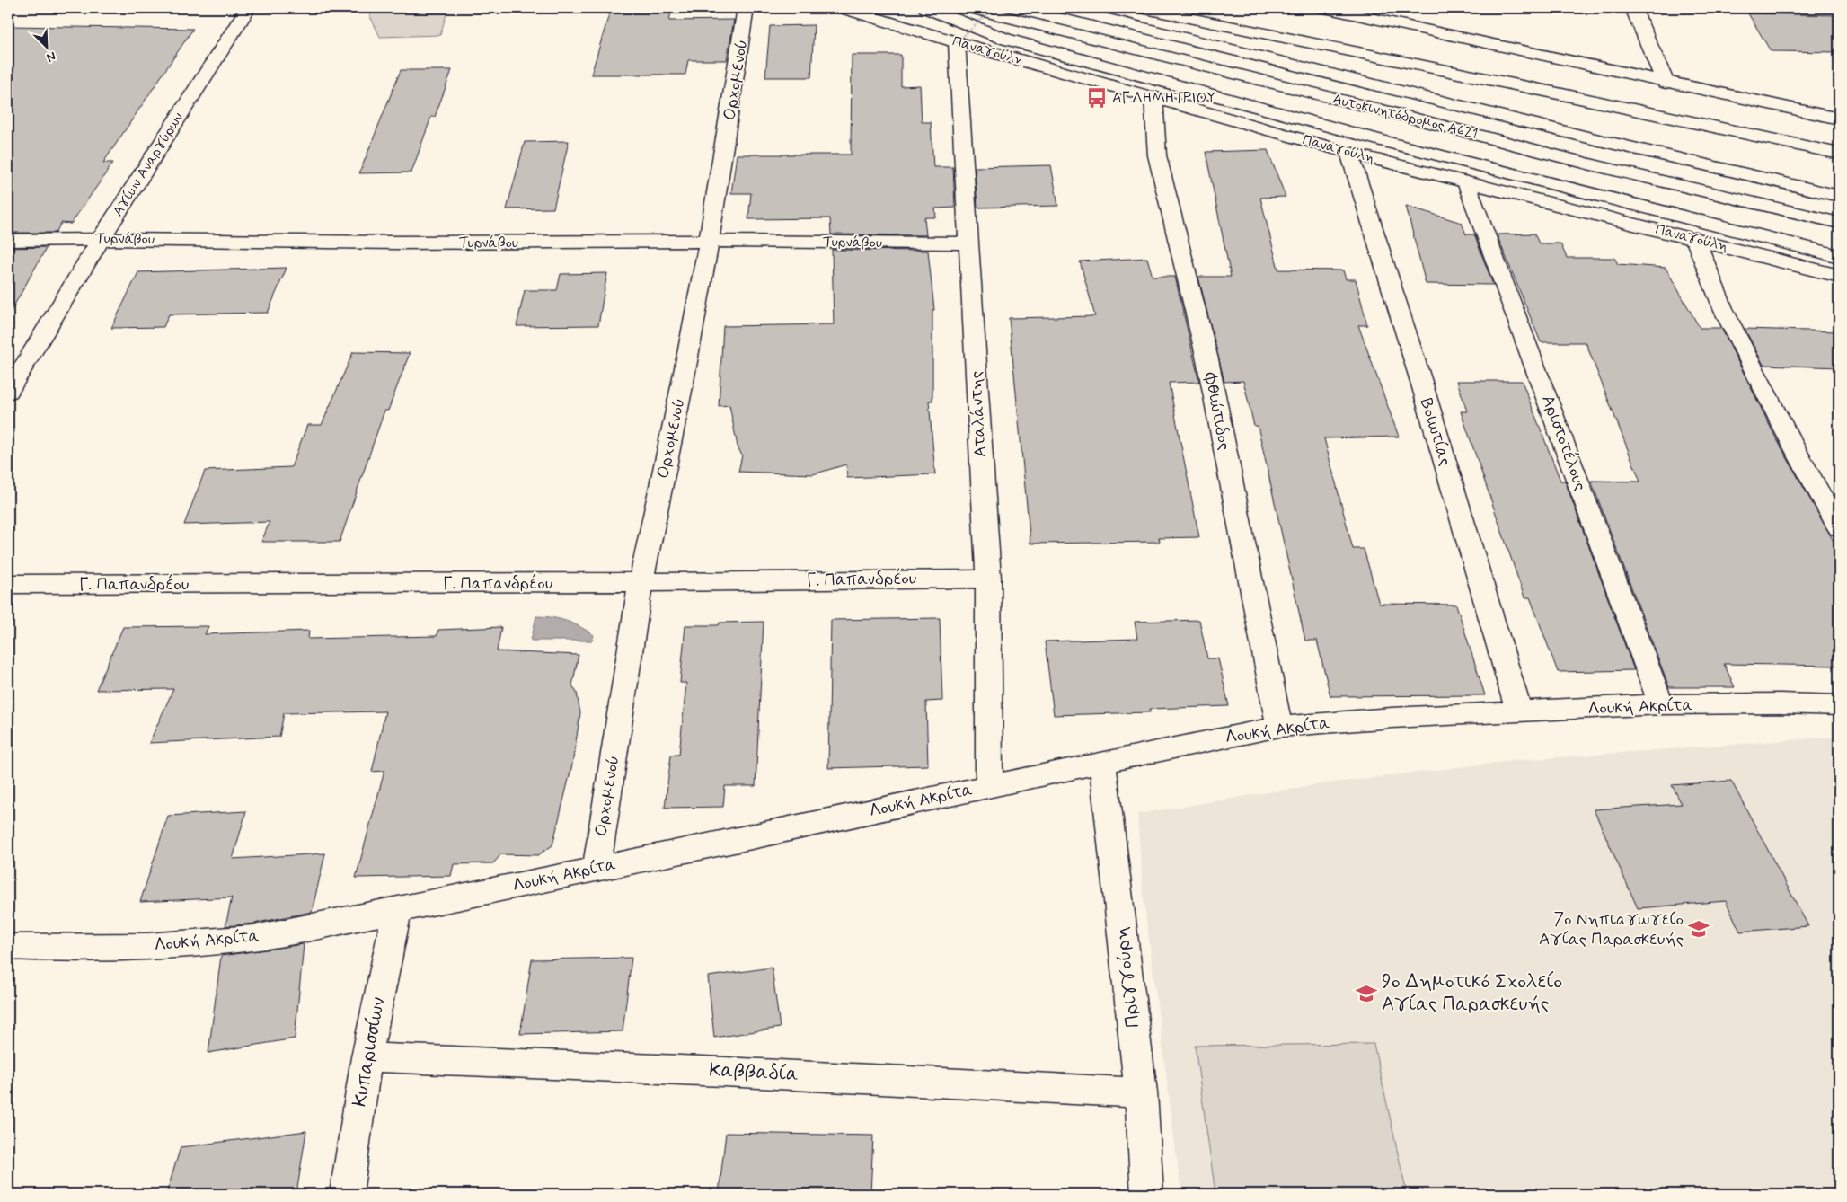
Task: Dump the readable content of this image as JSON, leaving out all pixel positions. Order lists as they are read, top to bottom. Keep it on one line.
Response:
{"streets":{"main road":["Παναγούλη","Ορχομενού","Αυτοκινητόδρομος Α621","Αγίων Αναργύρων","Τυρνάβου","Φθιώτιδος","Αταλάντης","Βοιωτίας","Αριστοτέλους","Γ. Παπανδρέου","Λουκή Ακρίτα","Πριγγούρη","Κυπαρισσίων","Καββαδία"]},"crossings":[["Παναγούλη","Φθιώτιδος"],["Παναγούλη","Αταλάντης"],["Παναγούλη","Βοιωτίας"],["Παναγούλη","Αριστοτέλους"],["Ορχομενού","Τυρνάβου"],["Ορχομενού","Γ. Παπανδρέου"],["Ορχομενού","Λουκή Ακρίτα"],["Αγίων Αναργύρων","Τυρνάβου"],["Τυρνάβου","Αταλάντης"],["Φθιώτιδος","Λουκή Ακρίτα"],["Αταλάντης","Γ. Παπανδρέου"],["Αταλάντης","Λουκή Ακρίτα"],["Βοιωτίας","Λουκή Ακρίτα"],["Αριστοτέλους","Λουκή Ακρίτα"],["Λουκή Ακρίτα","Πριγγούρη"],["Λουκή Ακρίτα","Κυπαρισσίων"],["Πριγγούρη","Καββαδία"],["Κυπαρισσίων","Καββαδία"]],"places":{"bus stop":["ΑΓ.ΔΗΜΗΤΡΙΟΥ"],"school or university":["7ο Νηπιαγωγείο Αγίας Παρασκευής","9ο Δημοτικό Σχολείο Αγίας Παρασκευής"]},"north":"bottom right"}
